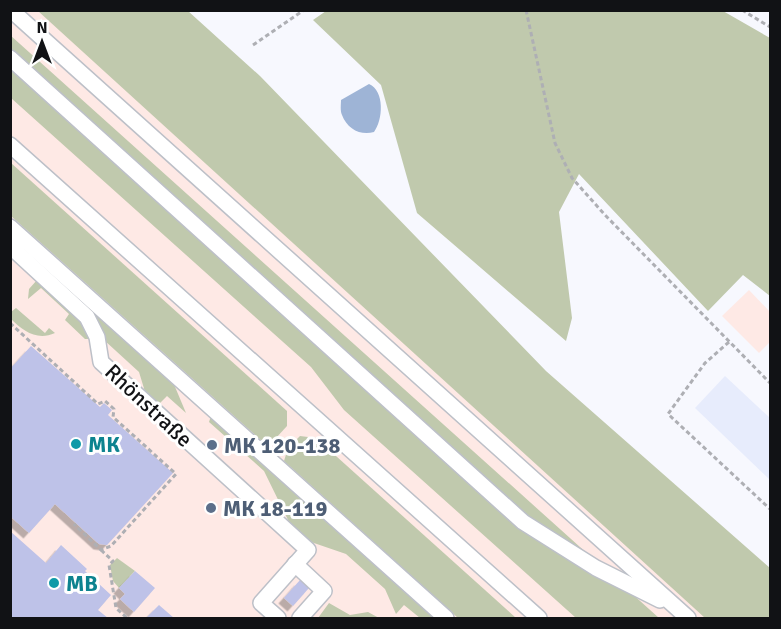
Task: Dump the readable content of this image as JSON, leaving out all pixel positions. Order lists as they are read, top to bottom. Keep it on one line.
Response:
{"streets":{"lane":["Rhönstraße"]},"places":["MK","MK 120-138","MK 18-119","MB"],"north":"top"}
